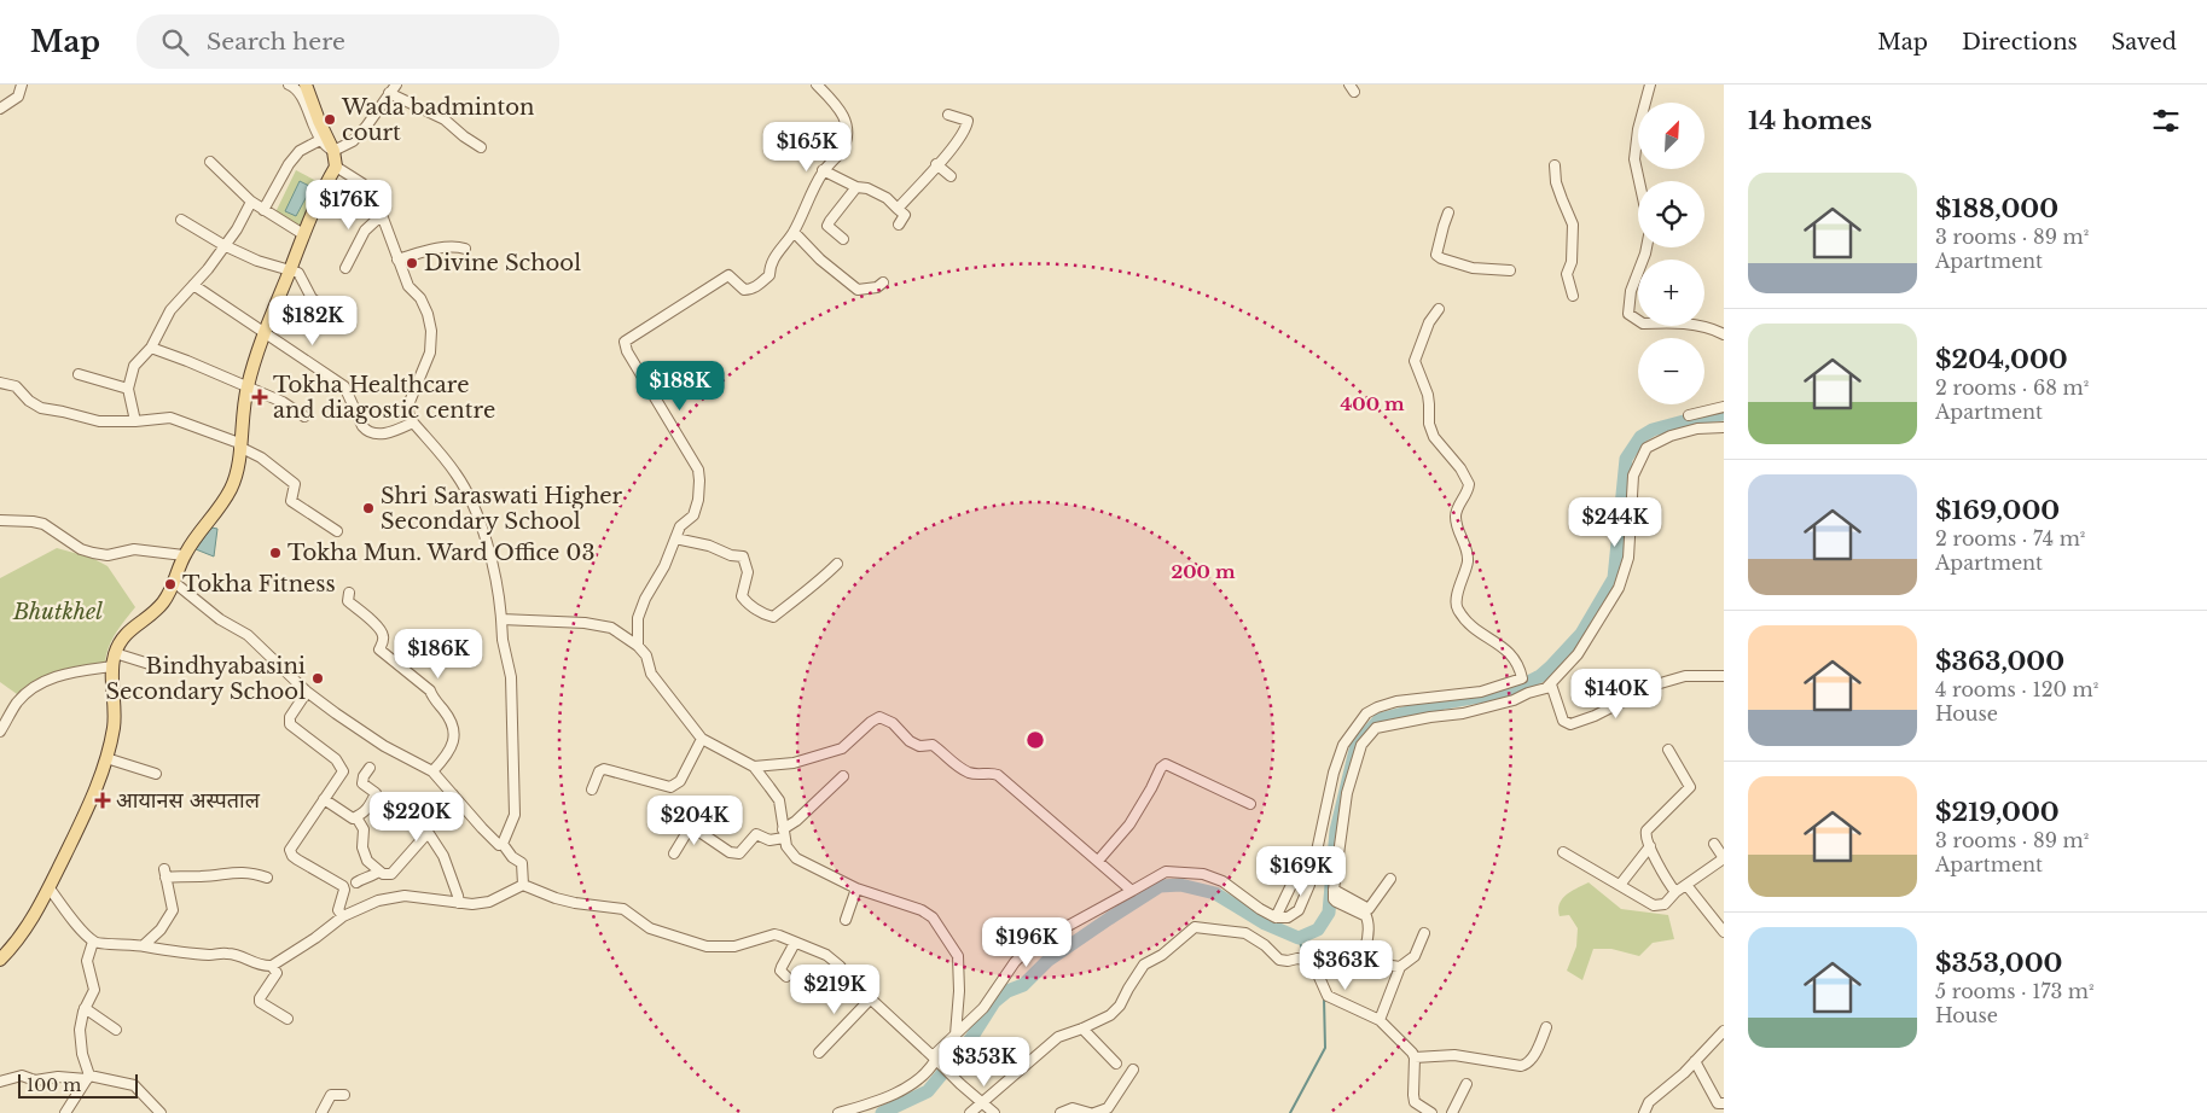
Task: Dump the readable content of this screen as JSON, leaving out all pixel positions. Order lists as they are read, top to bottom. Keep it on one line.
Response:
{"parks":["Bhutkhel"],"places":{"other":["Wada badminton court","Divine School","Shri Saraswati Higher Secondary School","Tokha Mun. Ward Office 03","Tokha Fitness","Bindhyabasini Secondary School"],"health":["Tokha Healthcare and diagostic centre","आयानस अस्पताल"]},"scale_bar":"100 m","north":"top right","page":{"header":"Map","search":"Search here","nav":["Map","Directions","Saved"],"heading":"14 homes","map_buttons":["+","−"],"price":["$165K","$176K","$182K","$188K","$244K","$186K","$140K","$220K","$204K","$169K","$196K","$363K","$219K","$353K"],"list":[{"name":"$188,000","note":"3 rooms · 89 m² · Apartment"},{"name":"$204,000","note":"2 rooms · 68 m² · Apartment"},{"name":"$169,000","note":"2 rooms · 74 m² · Apartment"},{"name":"$363,000","note":"4 rooms · 120 m² · House"},{"name":"$219,000","note":"3 rooms · 89 m² · Apartment"},{"name":"$353,000","note":"5 rooms · 173 m² · House"}],"scale":"100 m"},"rings":["400 m","200 m"]}
